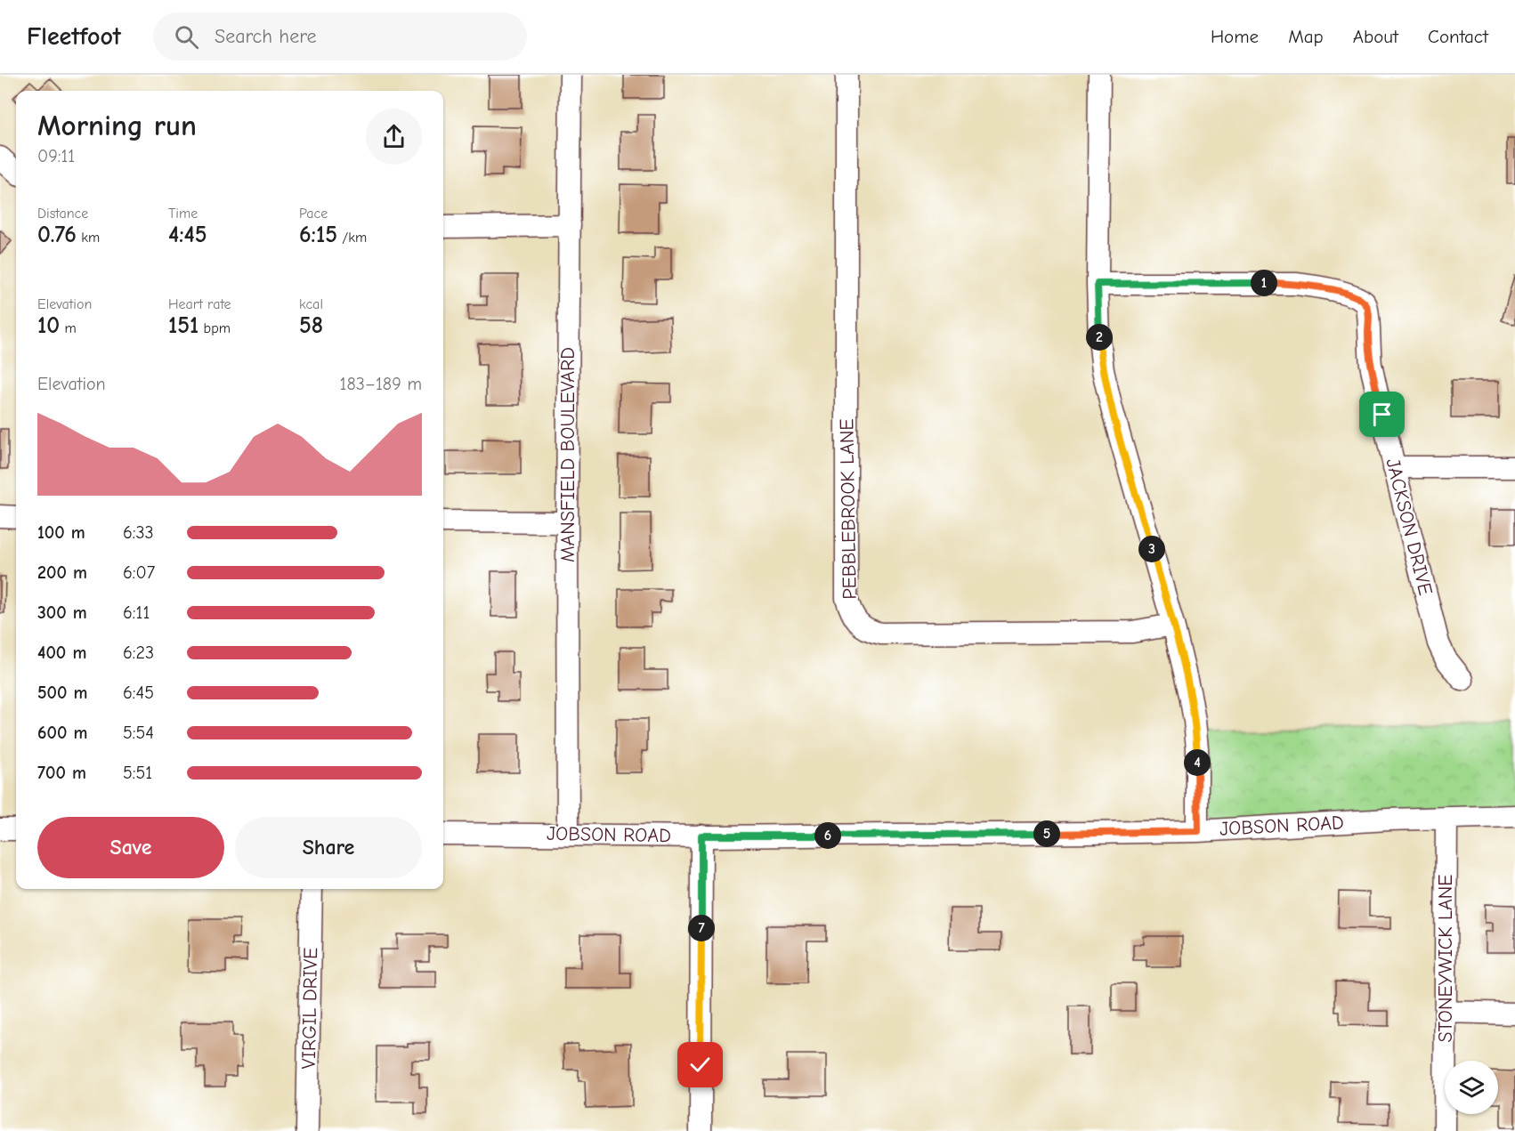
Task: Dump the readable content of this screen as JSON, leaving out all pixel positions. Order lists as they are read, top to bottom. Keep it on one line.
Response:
{"streets":{"street":["MANSFIELD BOULEVARD","PEBBLEBROOK LANE","JACKSON DRIVE","JOBSON ROAD","STONEYWICK LANE","VIRGIL DRIVE"]},"crossings":[["MANSFIELD BOULEVARD","JOBSON ROAD"],["JOBSON ROAD","STONEYWICK LANE"]],"page":{"header":"Fleetfoot","search":"Search here","nav":["Home","Map","About","Contact"],"heading":["Morning run","09:11"],"stats":[["Distance","0.76 km"],["Time","4:45"],["Pace","6:15 /km"],["Elevation","10 m"],["Heart rate","151 bpm"],["kcal","58"]],"pins":["1","2","3","4","5","6","7"],"chart":["Elevation","183–189 m"],"list":[{"name":"100 m","note":"6:33"},{"name":"200 m","note":"6:07"},{"name":"300 m","note":"6:11"},{"name":"400 m","note":"6:23"},{"name":"500 m","note":"6:45"},{"name":"600 m","note":"5:54"},{"name":"700 m","note":"5:51"}],"buttons":["Save","Share"]}}
